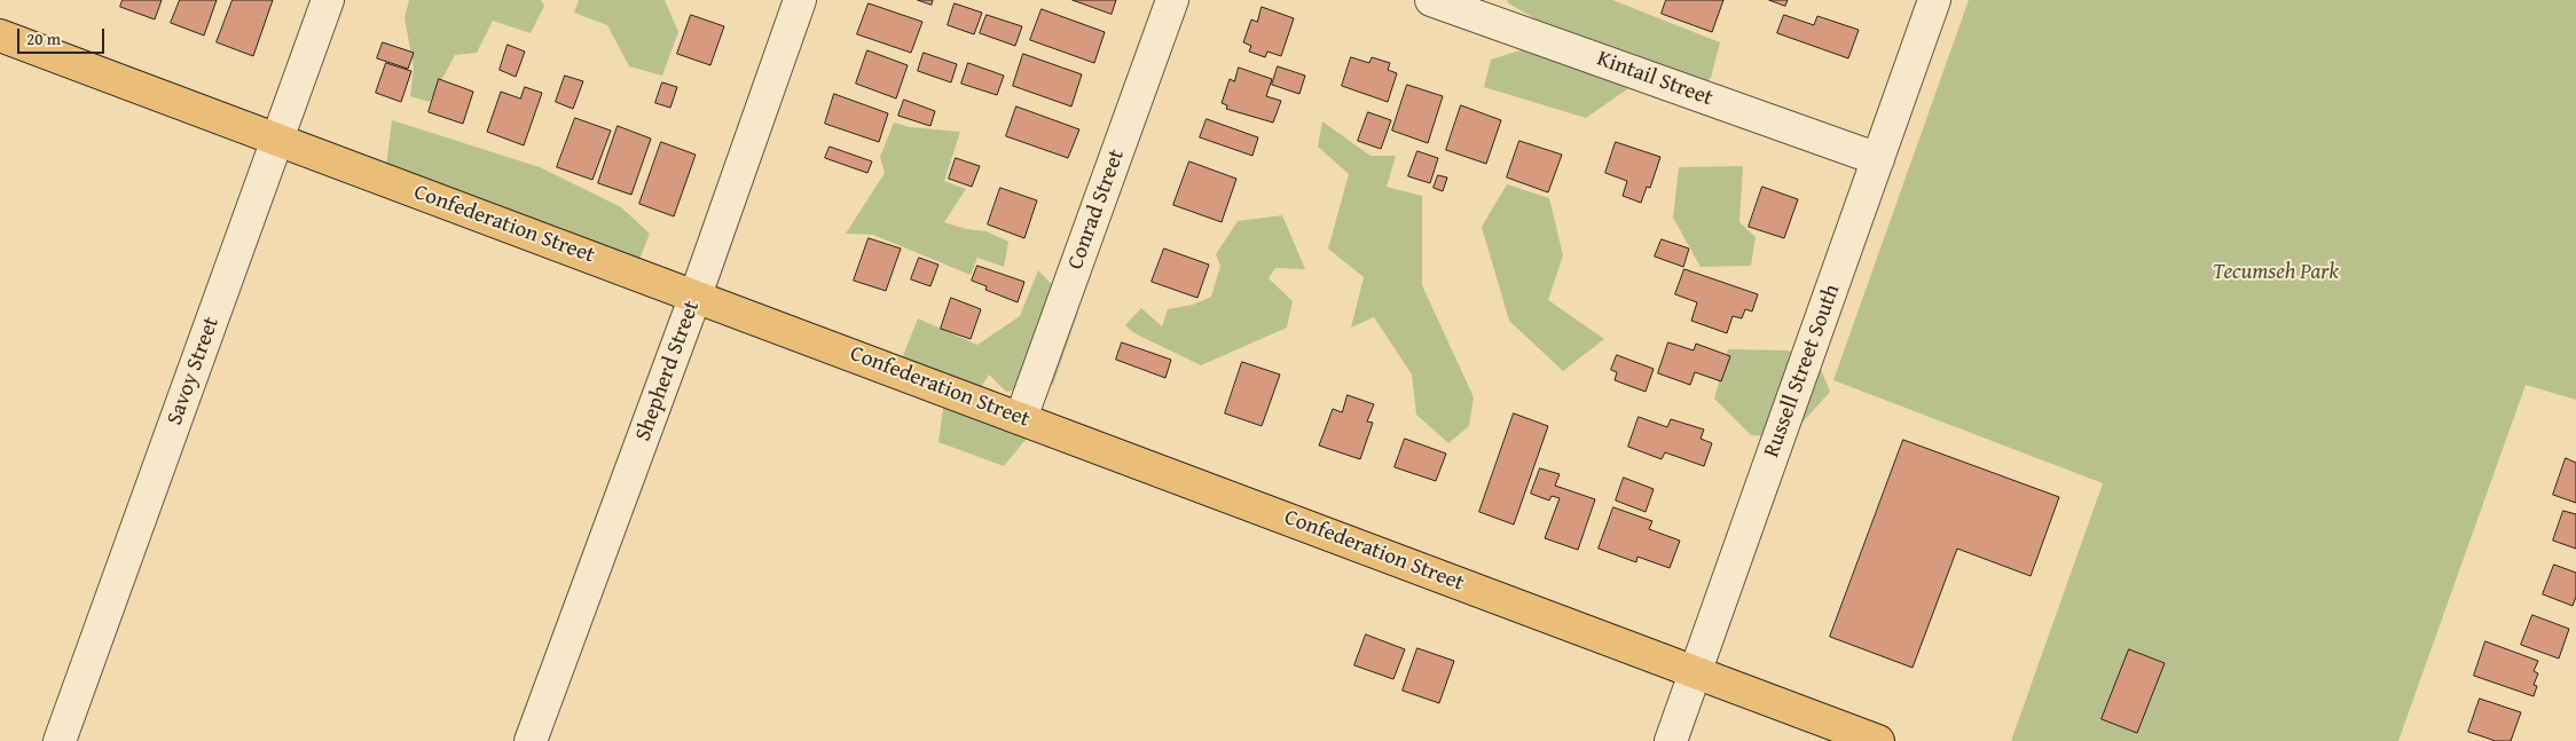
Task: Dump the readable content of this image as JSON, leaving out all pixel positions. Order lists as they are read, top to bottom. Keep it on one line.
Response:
{"streets":{"main road":["Confederation Street"],"street":["Kintail Street","Conrad Street","Savoy Street","Shepherd Street","Russell Street South"]},"crossings":[["Kintail Street","Russell Street South"],["Conrad Street","Confederation Street"],["Confederation Street","Savoy Street"],["Confederation Street","Shepherd Street"],["Confederation Street","Russell Street South"]],"parks":["Tecumseh Park"],"scale_bar":"20 m"}
